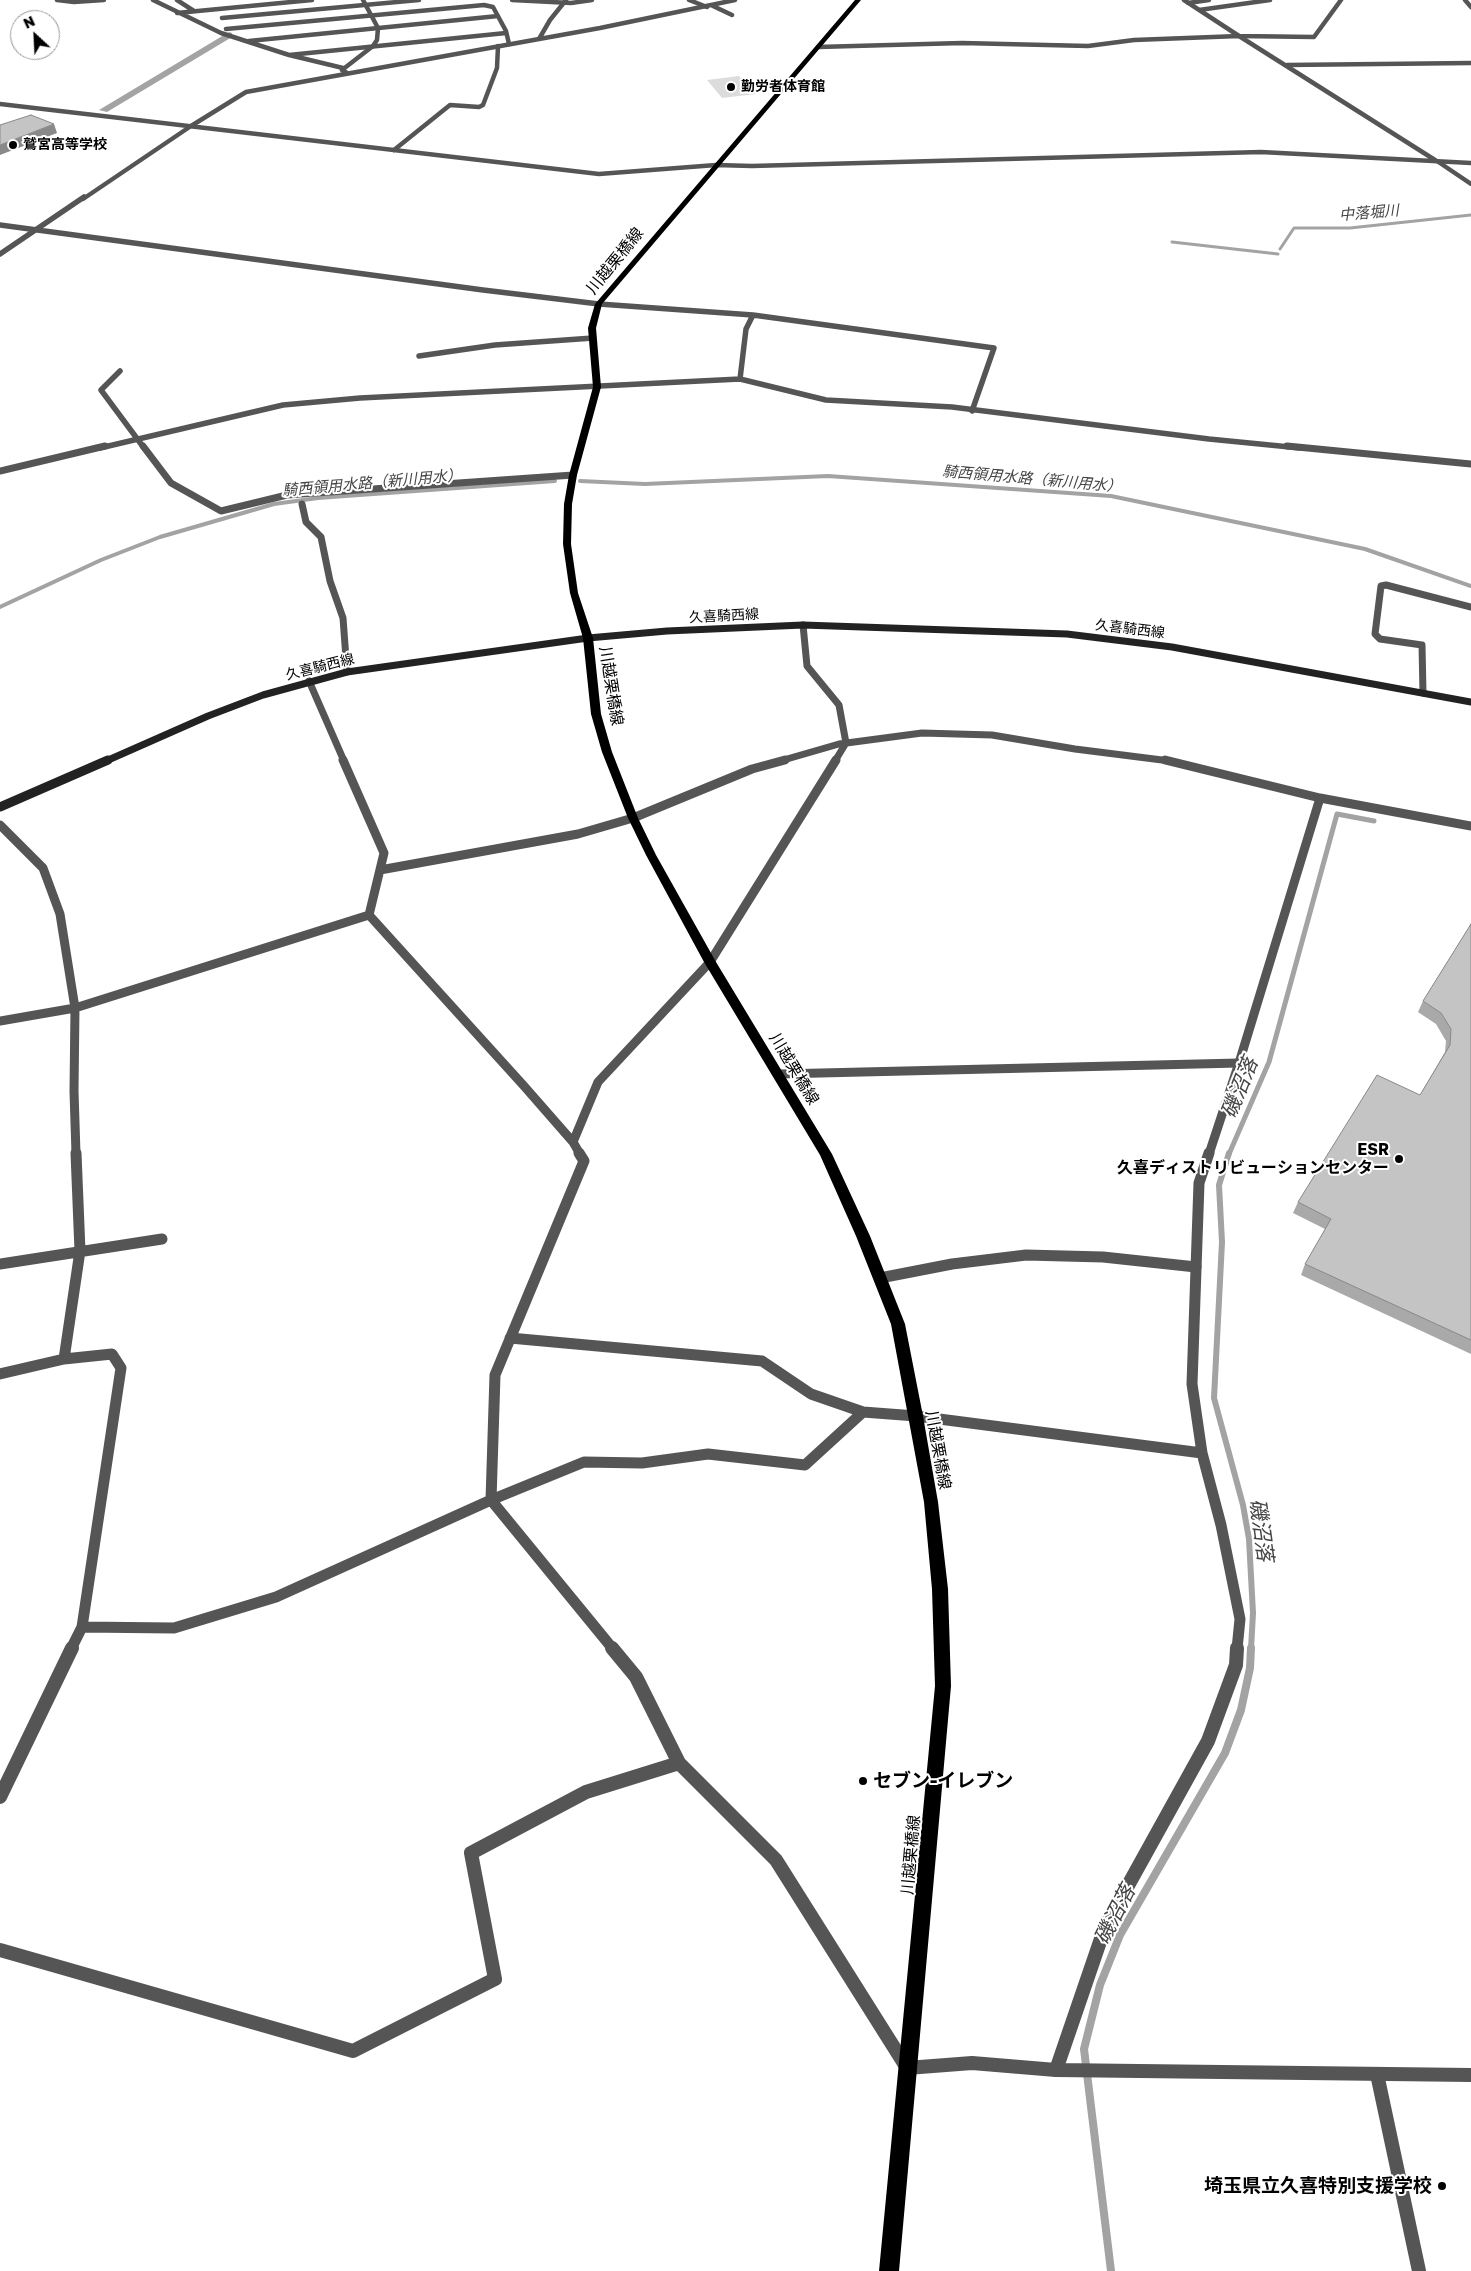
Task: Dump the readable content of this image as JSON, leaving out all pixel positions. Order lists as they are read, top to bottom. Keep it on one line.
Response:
{"streets":{"main road":["川越栗橋線","久喜騎西線"]},"crossings":[["川越栗橋線","久喜騎西線"]],"water":["中落堀川","騎西領用水路（新川用水）","磯沼落"],"places":["勤労者体育館","鷲宮高等学校","ESR 久喜ディストリビューションセンター","セブン-イレブン","埼玉県立久喜特別支援学校"],"north":"top left"}
